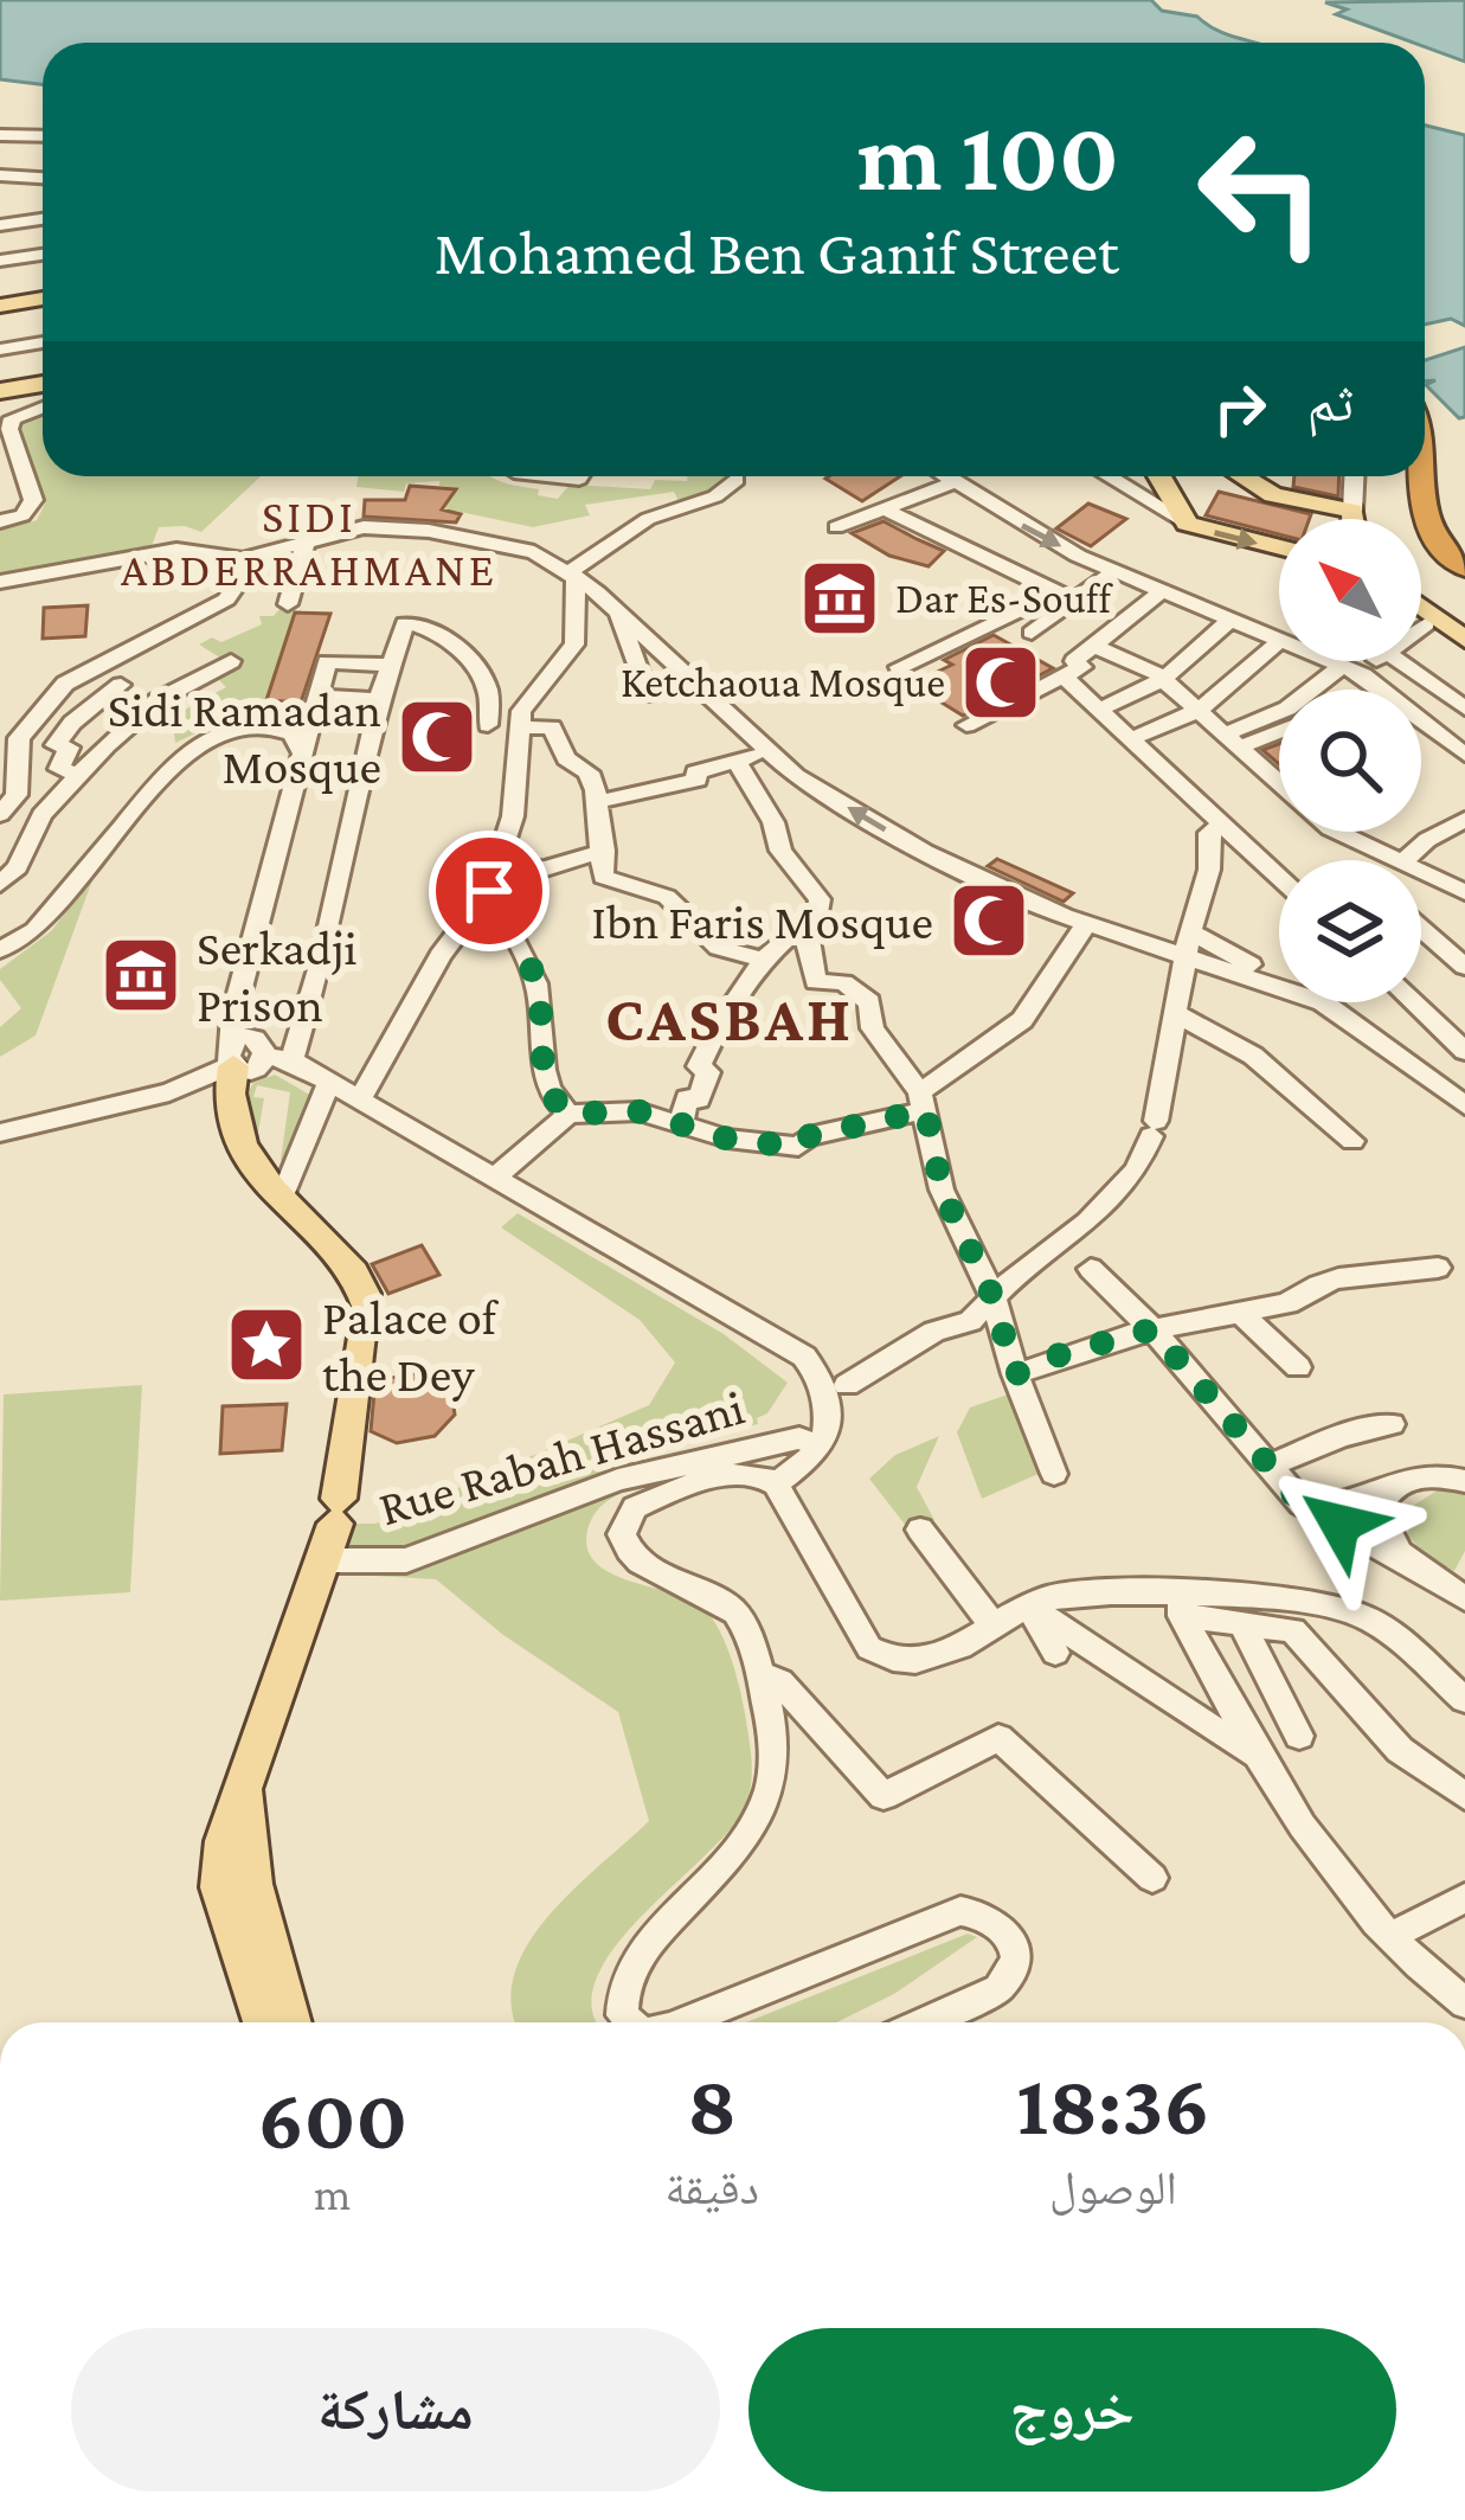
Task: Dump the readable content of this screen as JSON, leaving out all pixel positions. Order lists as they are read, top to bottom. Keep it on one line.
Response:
{"streets":{"street":["Rue Rabah Hassani"]},"districts":["SIDI ABDERRAHMANE","CASBAH"],"places":{"museum":["Dar Es-Souff","Serkadji Prison"],"mosque":["Ketchaoua Mosque","Sidi Ramadan Mosque","Ibn Faris Mosque"],"place":["Palace of the Dey"]},"north":"top left","page":{"turn":["100 m","Mohamed Ben Ganif Street"],"then":"ثم","eta":["18:36","الوصول","8","دقيقة","600","m"],"buttons":["خروج","مشاركة"]}}
